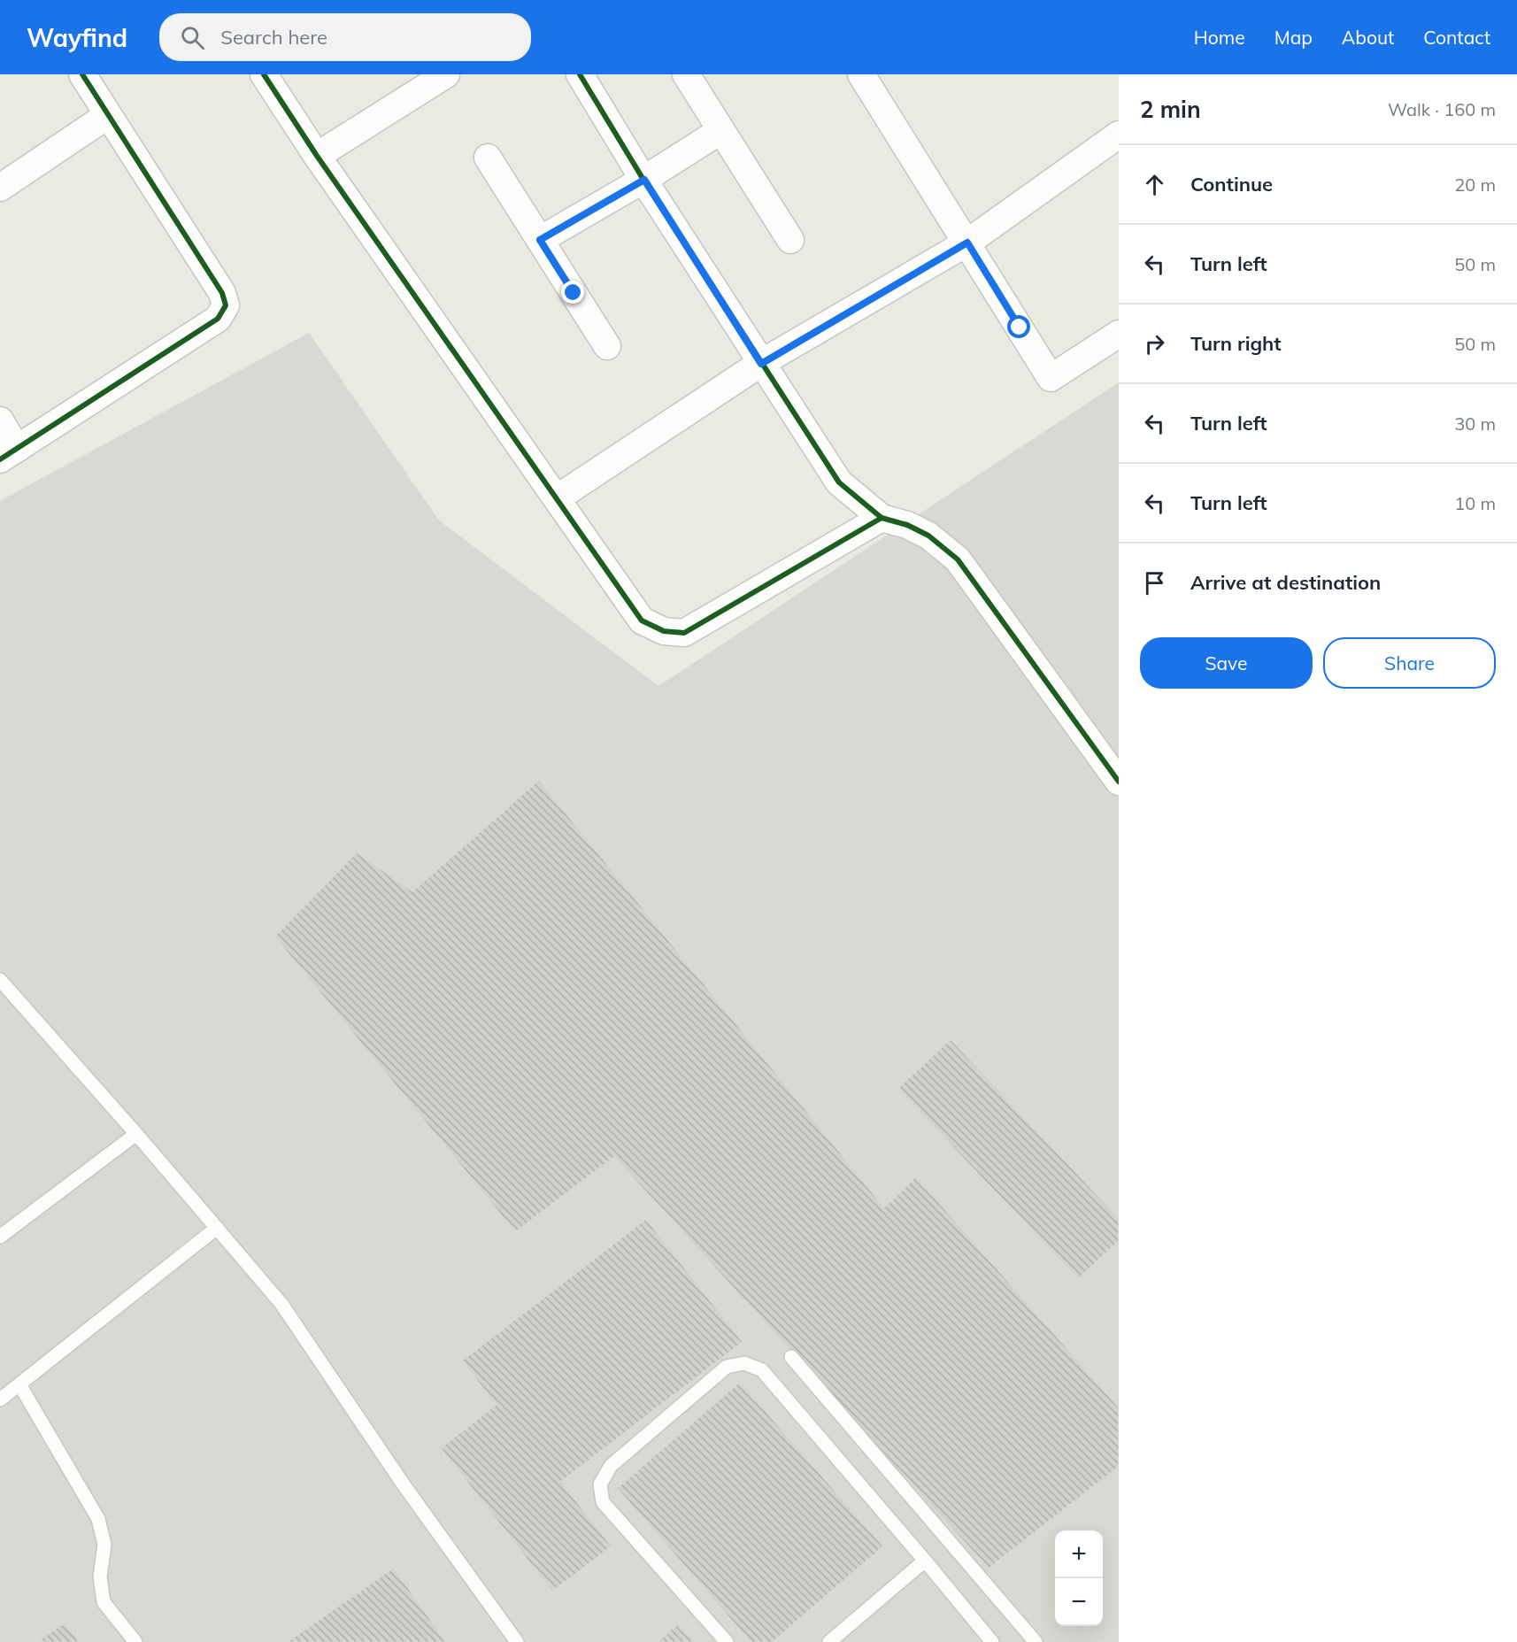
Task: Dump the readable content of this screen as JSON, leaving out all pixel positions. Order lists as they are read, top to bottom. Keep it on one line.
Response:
{"page":{"header":"Wayfind","search":"Search here","nav":["Home","Map","About","Contact"],"heading":["2 min","Walk · 160 m"],"list":[["Continue","20 m"],["Turn left","50 m"],["Turn right","50 m"],["Turn left","30 m"],["Turn left","10 m"],"Arrive at destination"],"buttons":["Save","Share"],"map_buttons":["+","−"]}}
